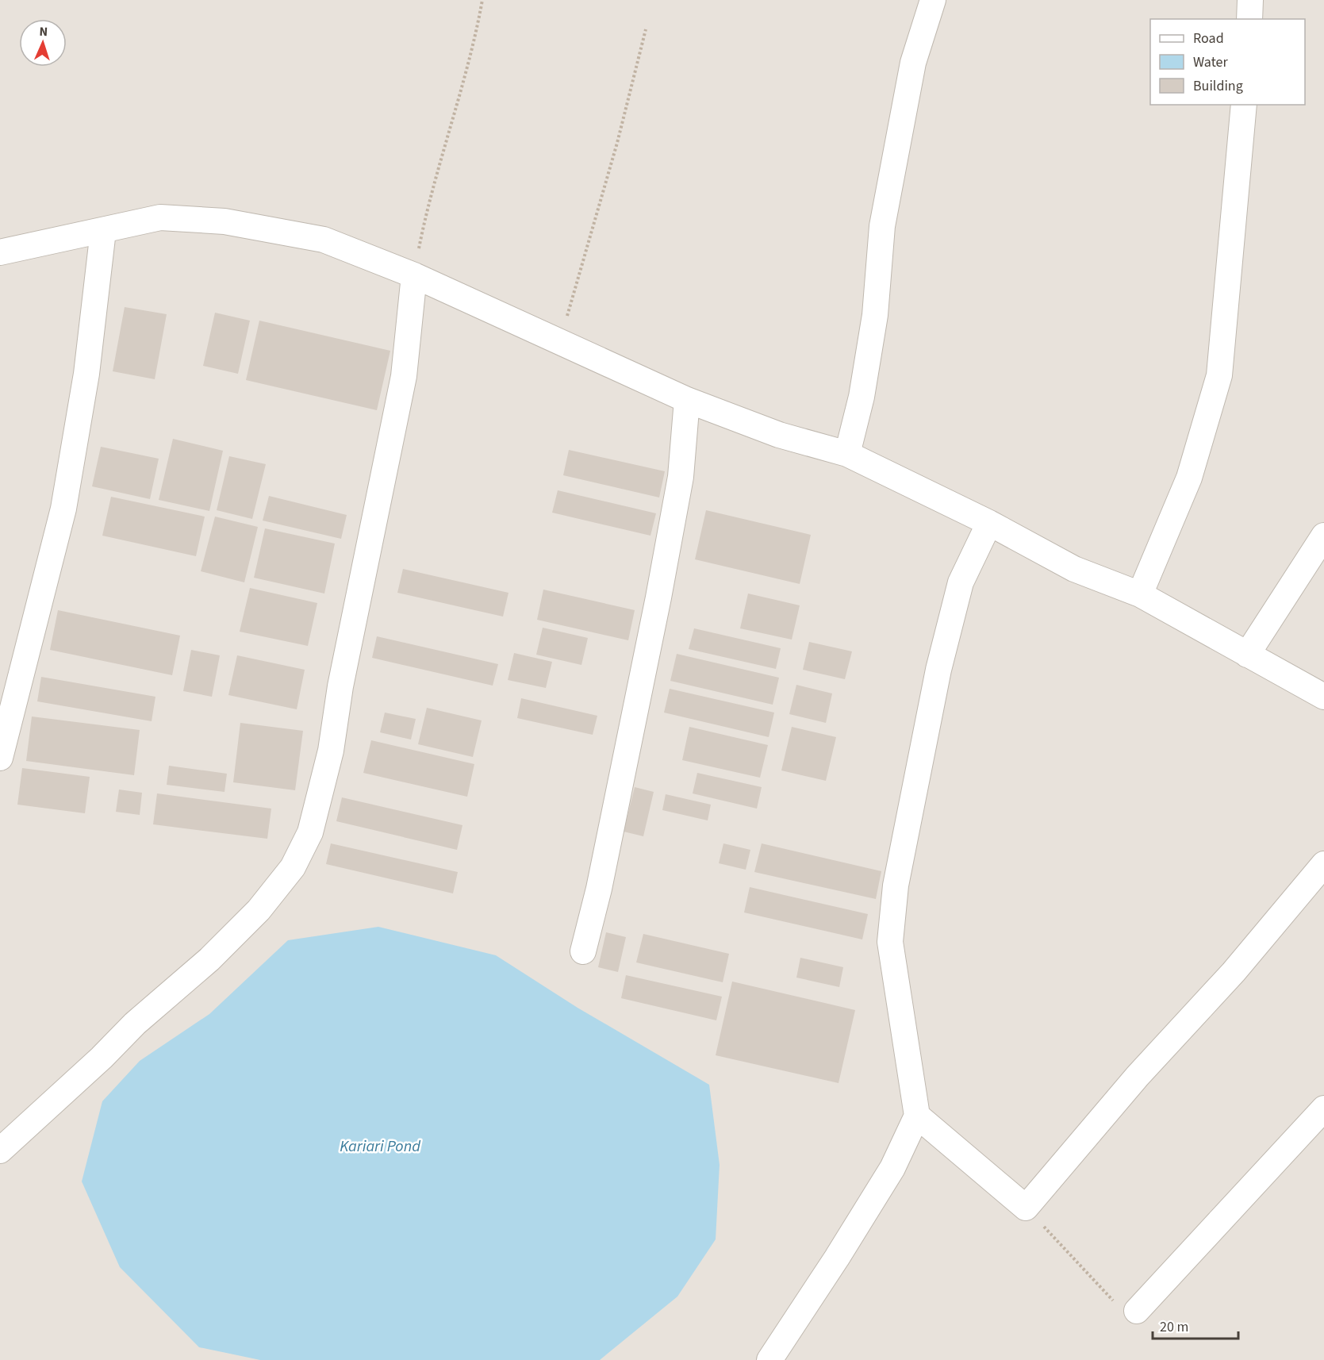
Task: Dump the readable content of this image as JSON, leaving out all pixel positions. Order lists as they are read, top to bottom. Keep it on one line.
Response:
{"water":["Kariari Pond"],"legend":["Road","Water","Building"],"scale_bar":"20 m","north":"top"}
